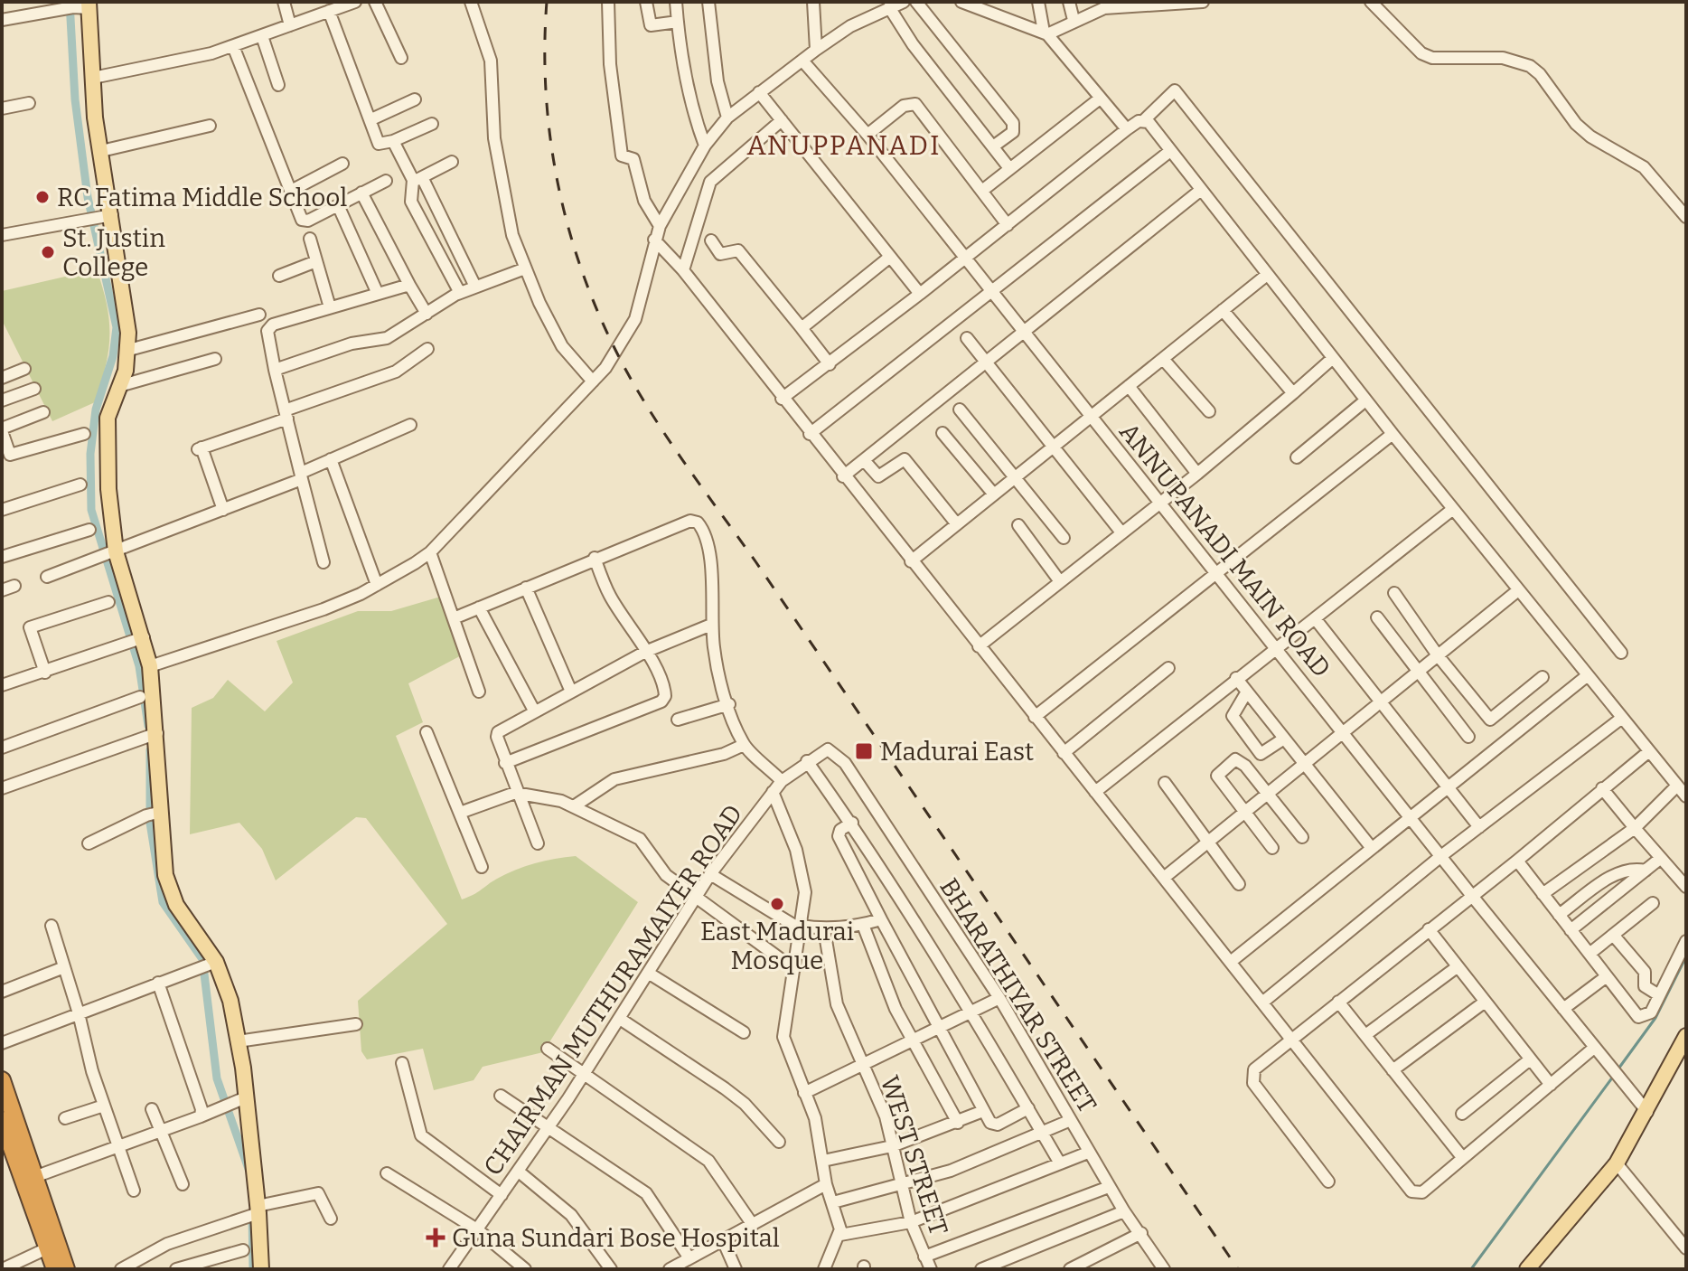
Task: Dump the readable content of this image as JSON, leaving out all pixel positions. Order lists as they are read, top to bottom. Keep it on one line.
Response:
{"streets":{"street":["ANNUPANADI MAIN ROAD","CHAIRMAN MUTHURAMAIYER ROAD","BHARATHIYAR STREET","WEST STREET"]},"crossings":[["CHAIRMAN MUTHURAMAIYER ROAD","BHARATHIYAR STREET"]],"districts":["ANUPPANADI"],"places":{"other":["RC Fatima Middle School","St. Justin College","East Madurai Mosque"],"transit":["Madurai East"],"health":["Guna Sundari Bose Hospital"]}}
